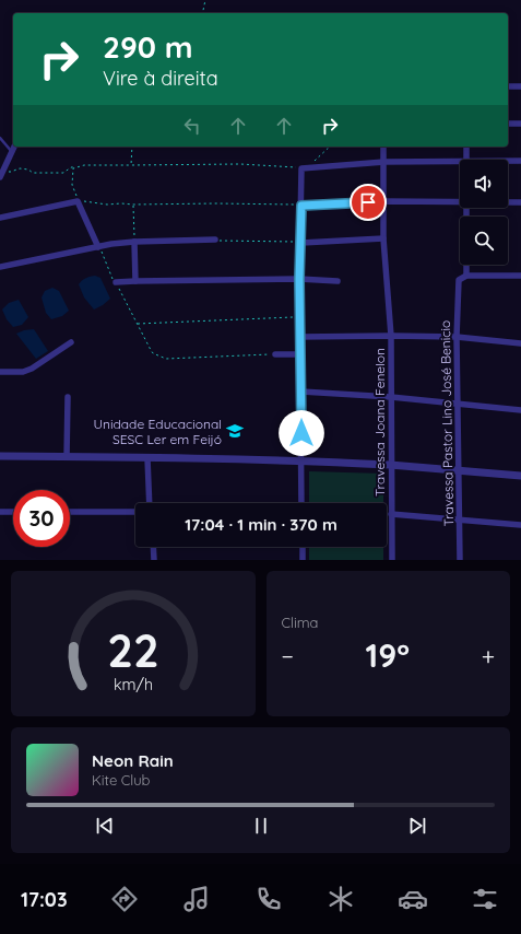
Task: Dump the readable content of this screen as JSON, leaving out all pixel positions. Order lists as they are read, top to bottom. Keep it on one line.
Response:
{"streets":{"street":["Travessa Joana Fenelon","Travessa Pastor Lino José Benicio"]},"places":{"school or university":["Unidade Educacional SESC Ler em Feijó"]},"page":{"turn":["290 m","Vire à direita"],"limit":"30","trip":"17:04 · 1 min · 370 m","tile":"Clima","heat":["−","19°","+"],"song":["Neon Rain","Kite Club"],"tabs":"17:03","gauge":["22","km/h"]}}
